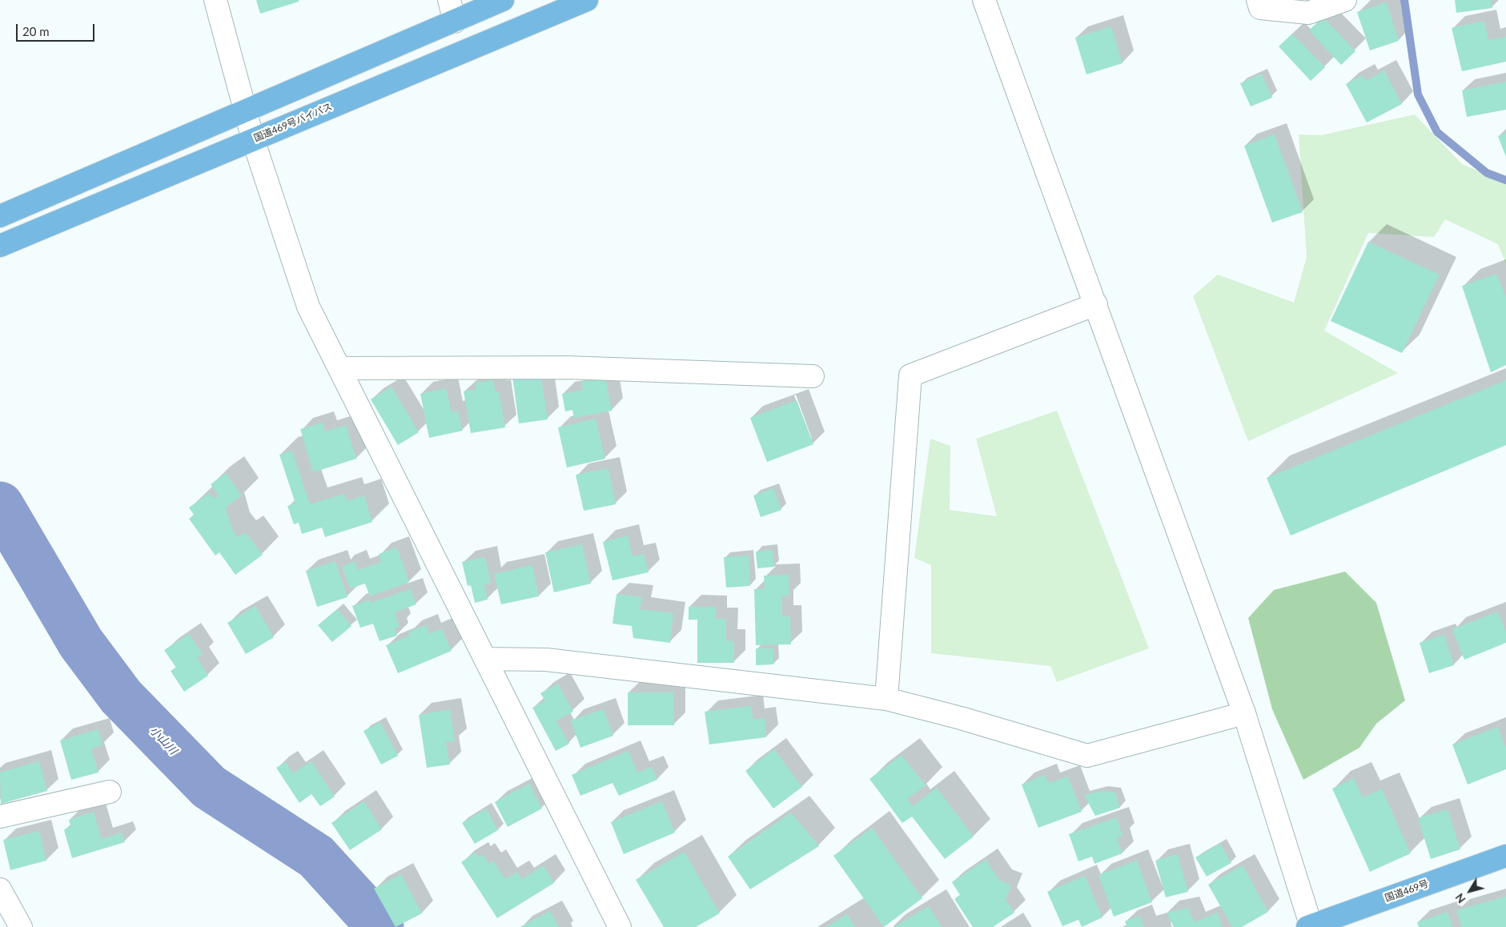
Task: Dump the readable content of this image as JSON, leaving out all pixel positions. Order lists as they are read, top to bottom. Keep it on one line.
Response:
{"streets":{"highway":["国道469号バイパス","国道469号"]},"water":["小山川"],"scale_bar":"20 m","north":"bottom left"}
